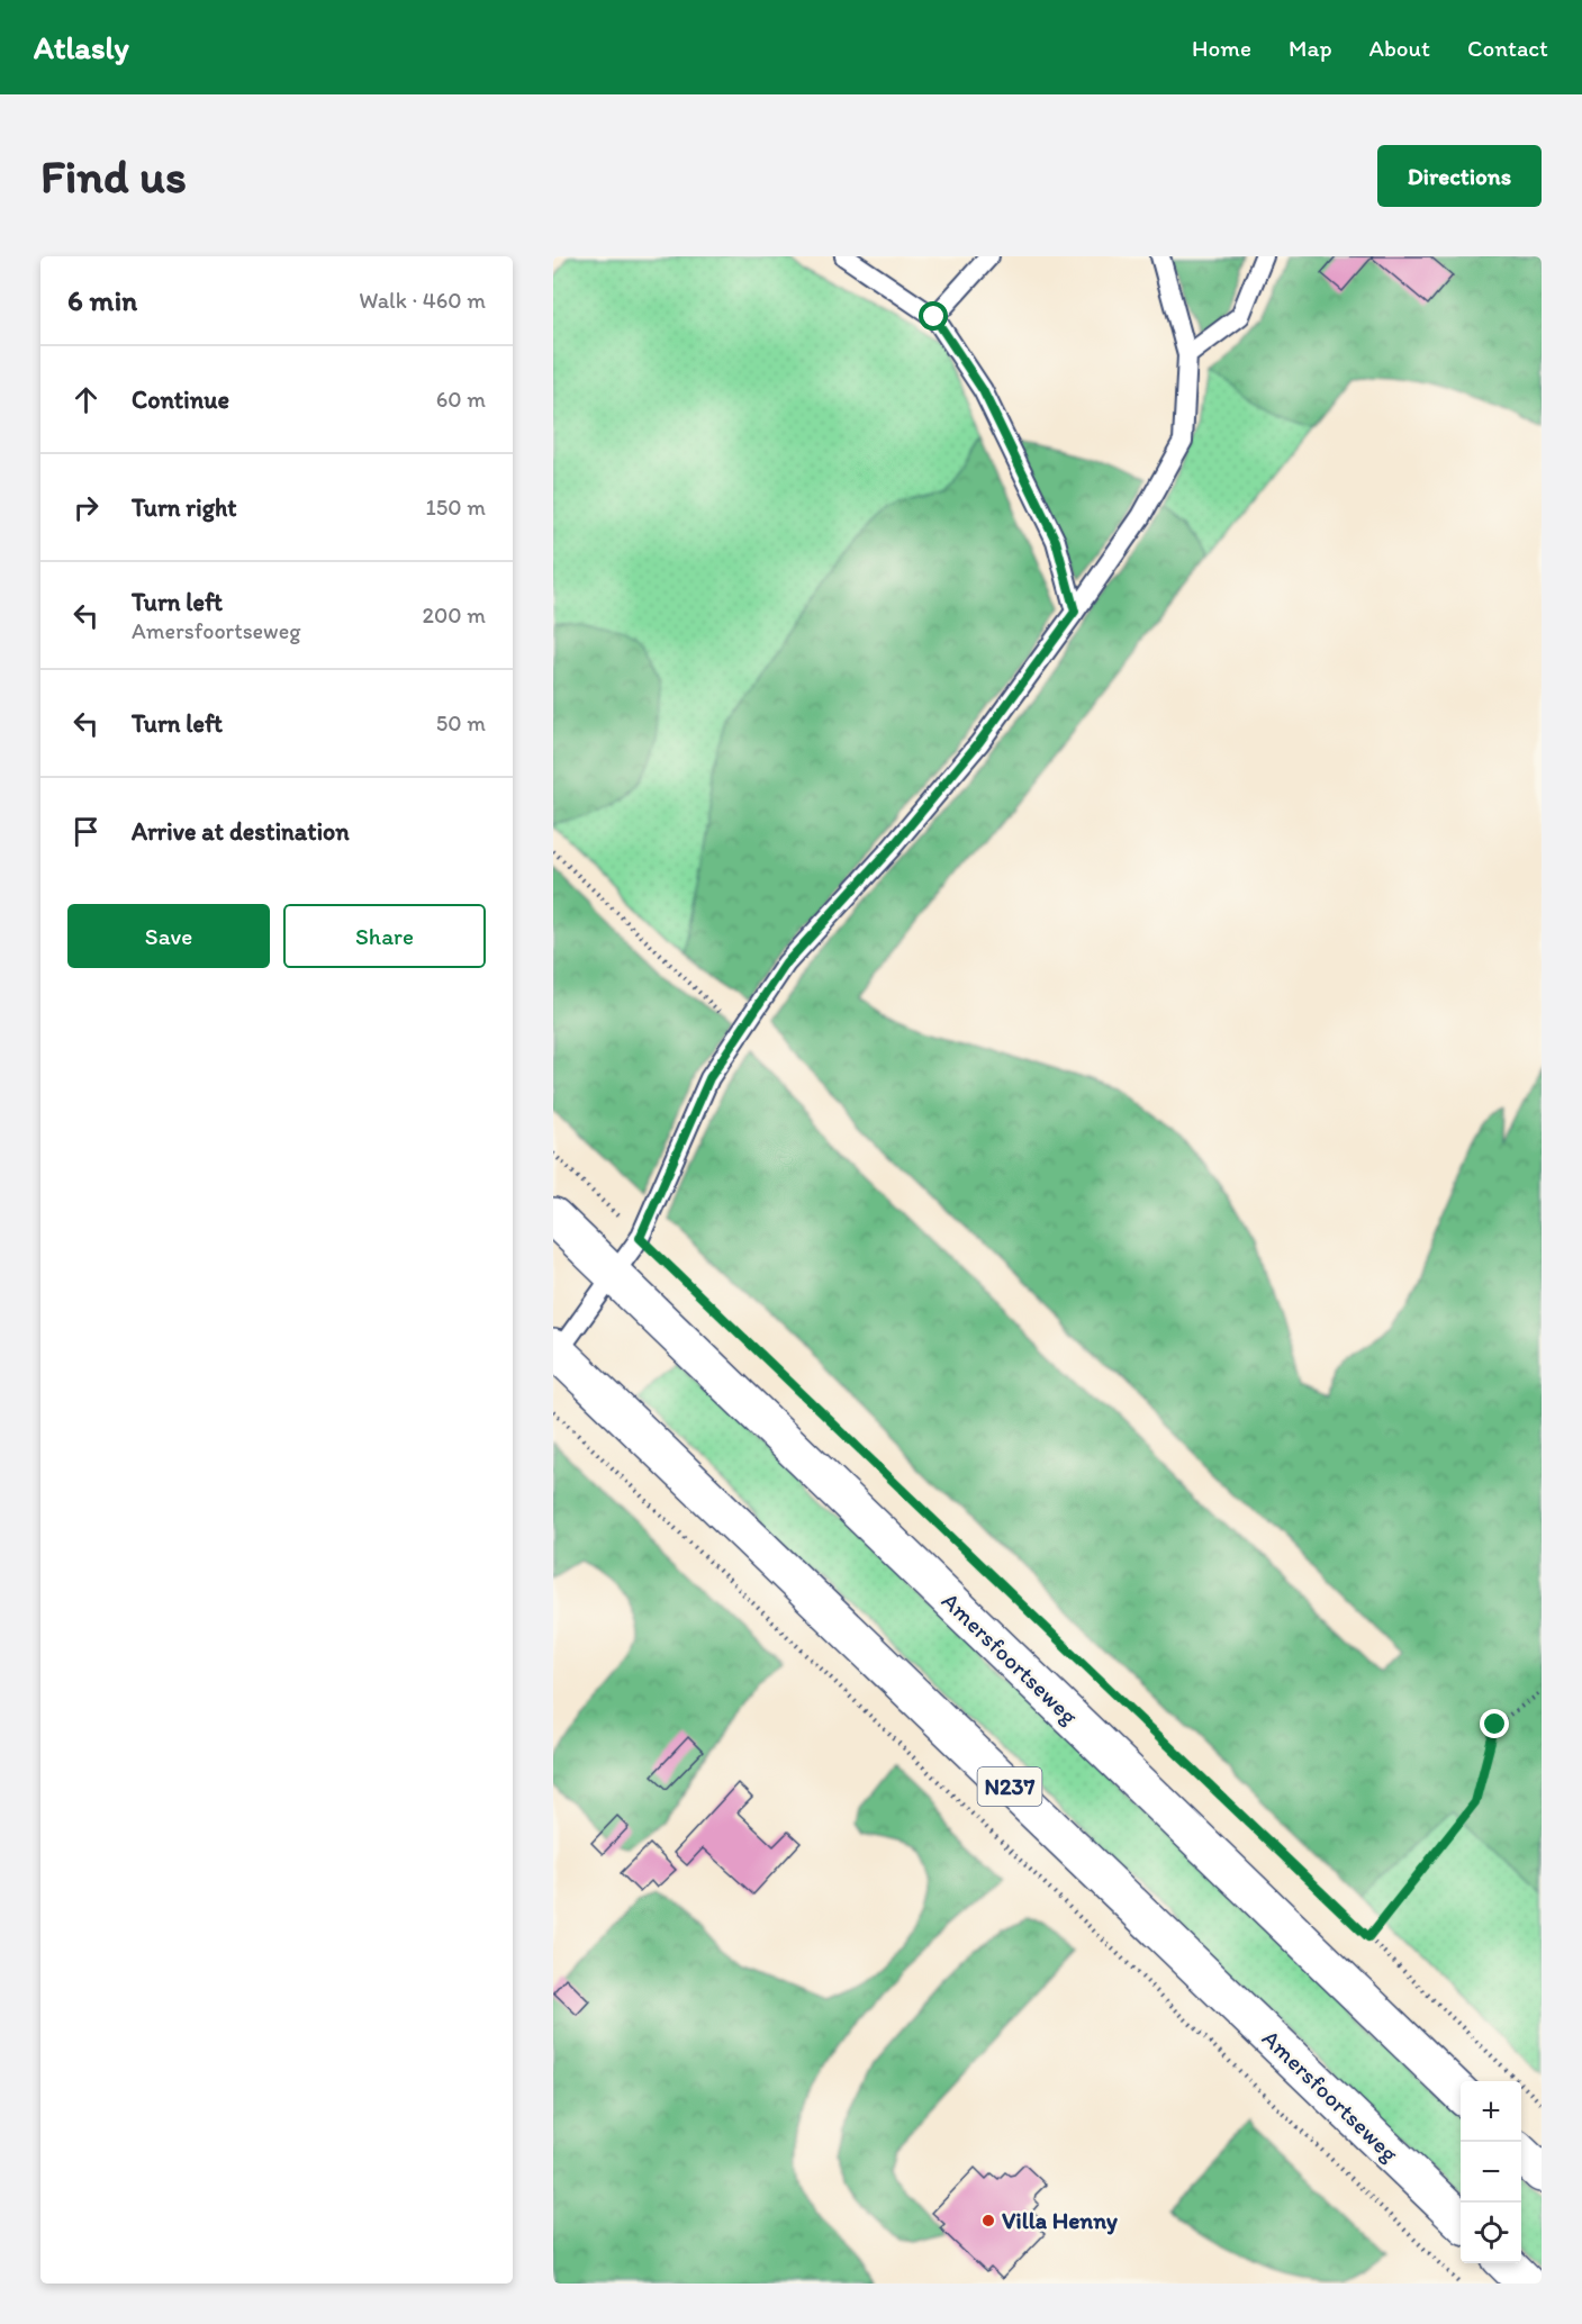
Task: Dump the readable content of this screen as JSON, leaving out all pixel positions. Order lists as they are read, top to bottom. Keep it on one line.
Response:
{"streets":{"main road":["Amersfoortseweg","N237"]},"places":["Villa Henny"],"page":{"header":"Atlasly","nav":["Home","Map","About","Contact"],"buttons":["Directions",["Save","Share"]],"title":"Find us","heading":["6 min","Walk · 460 m"],"list":[["Continue","60 m"],["Turn right","150 m"],["Turn left","Amersfoortseweg","200 m"],["Turn left","50 m"],"Arrive at destination"],"map_buttons":["+","−"]}}
